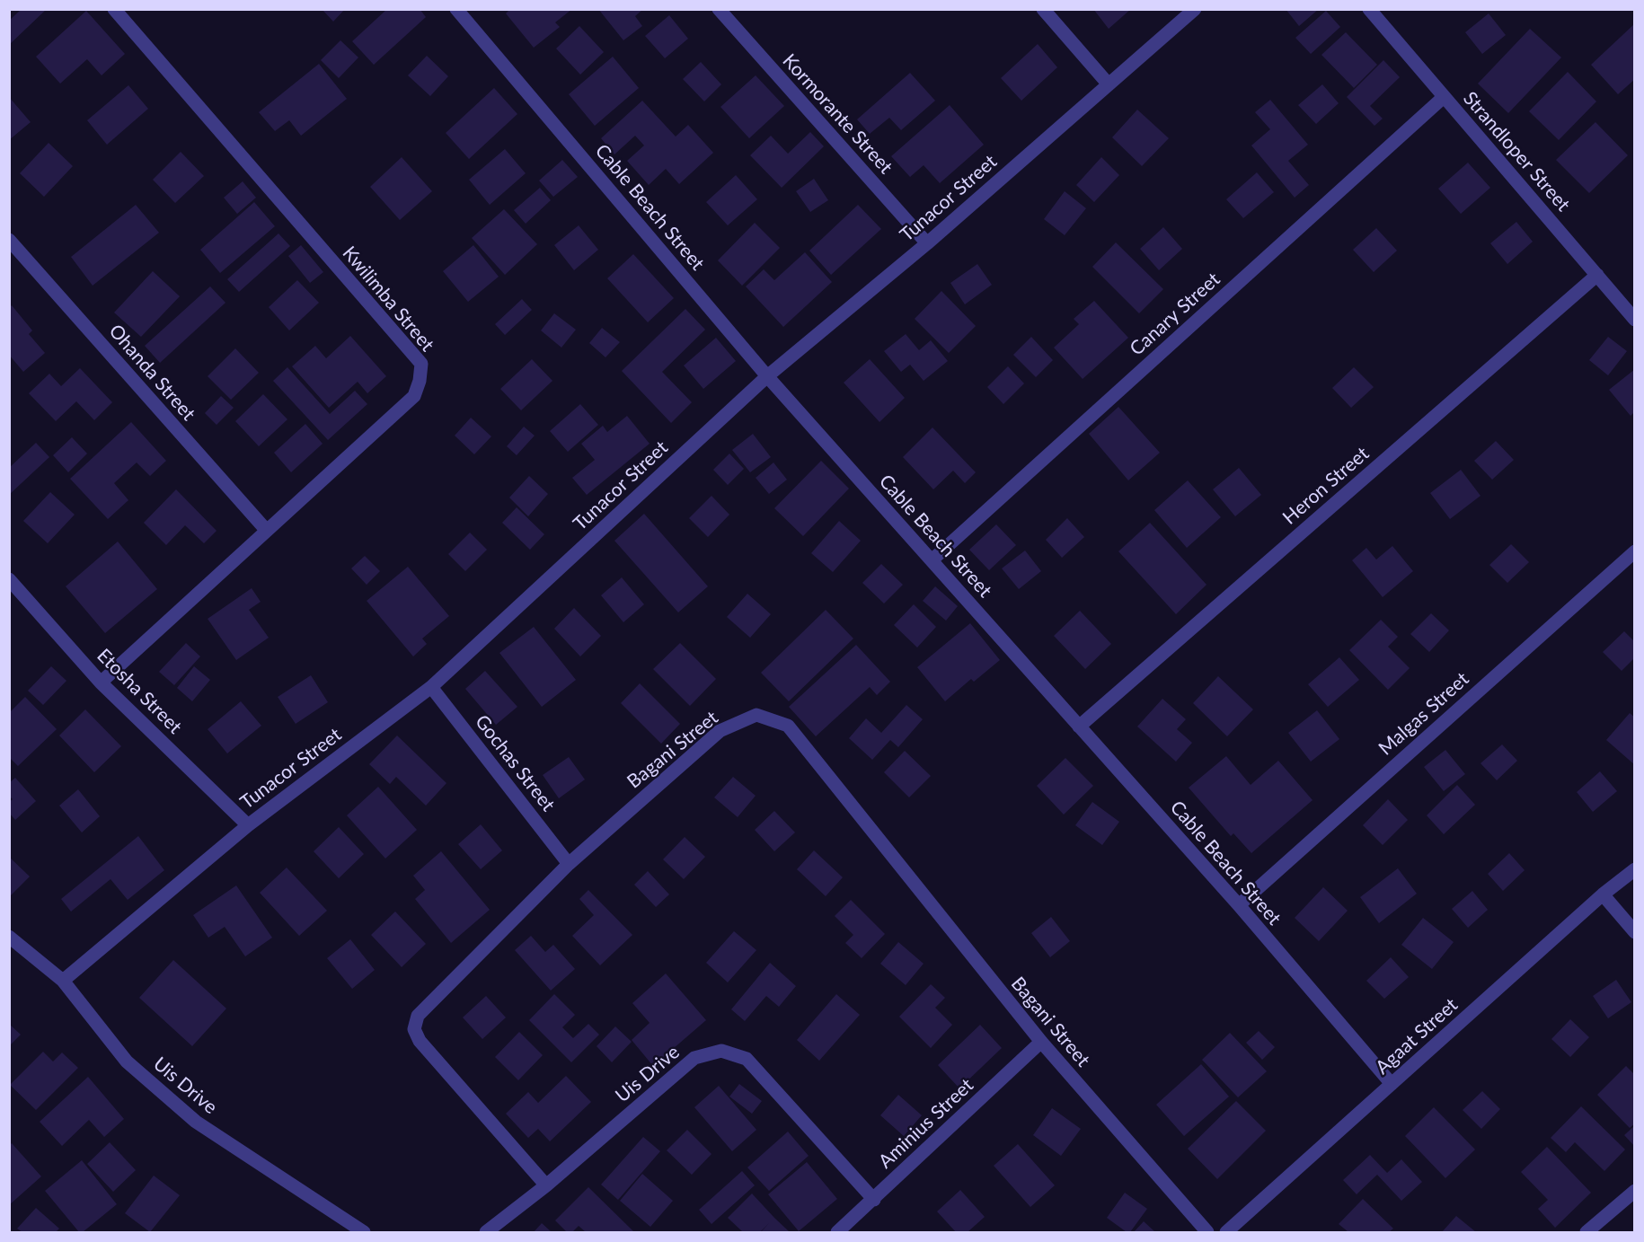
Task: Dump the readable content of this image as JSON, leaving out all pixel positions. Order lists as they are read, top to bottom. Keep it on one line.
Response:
{"streets":{"street":["Kormorante Street","Strandloper Street","Tunacor Street","Cable Beach Street","Kwilimba Street","Canary Street","Ohanda Street","Heron Street","Etosha Street","Malgas Street","Bagani Street","Gochas Street","Agaat Street","Uis Drive","Aminius Street"]},"crossings":[["Kormorante Street","Tunacor Street"],["Strandloper Street","Canary Street"],["Strandloper Street","Heron Street"],["Tunacor Street","Cable Beach Street"],["Tunacor Street","Etosha Street"],["Tunacor Street","Gochas Street"],["Tunacor Street","Uis Drive"],["Cable Beach Street","Canary Street"],["Cable Beach Street","Heron Street"],["Cable Beach Street","Malgas Street"],["Cable Beach Street","Agaat Street"],["Kwilimba Street","Ohanda Street"],["Kwilimba Street","Etosha Street"],["Bagani Street","Gochas Street"],["Bagani Street","Uis Drive"],["Bagani Street","Aminius Street"],["Uis Drive","Aminius Street"]]}
